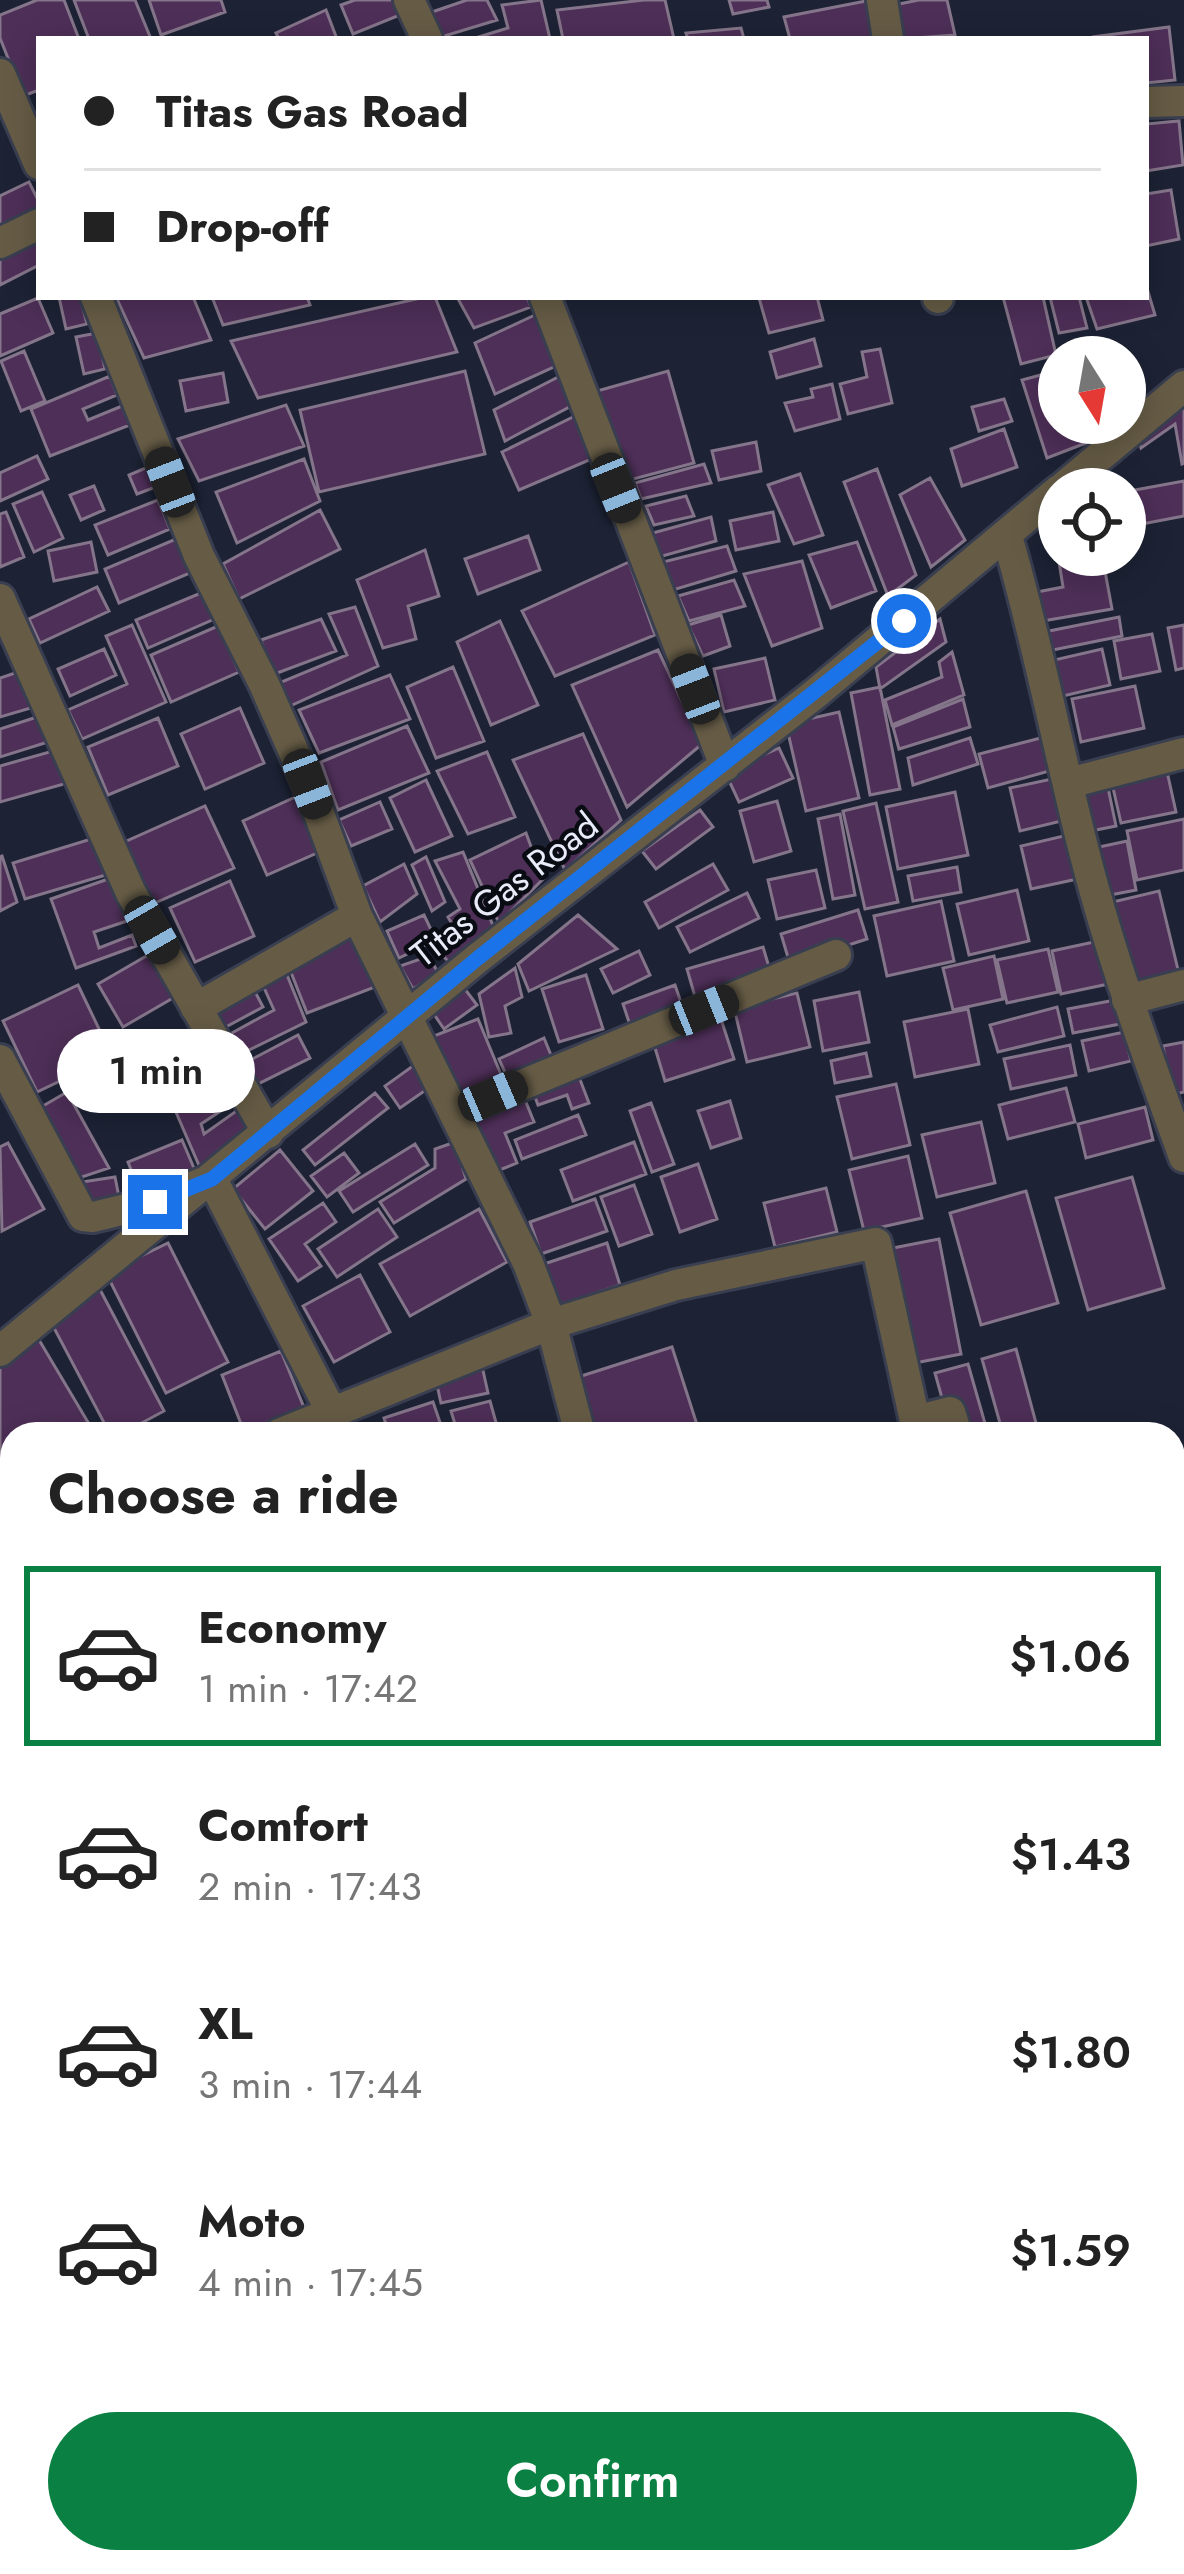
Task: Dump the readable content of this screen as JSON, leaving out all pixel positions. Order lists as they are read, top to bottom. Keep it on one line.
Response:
{"streets":{"street":["Titas Gas Road"]},"north":"bottom","page":{"banner":["Titas Gas Road","Drop-off"],"bubble":"1 min","heading":"Choose a ride","list":[{"name":"Economy","note":"1 min · 17:42","value":"$1.06"},{"name":"Comfort","note":"2 min · 17:43","value":"$1.43"},{"name":"XL","note":"3 min · 17:44","value":"$1.80"},{"name":"Moto","note":"4 min · 17:45","value":"$1.59"}],"buttons":"Confirm"}}
